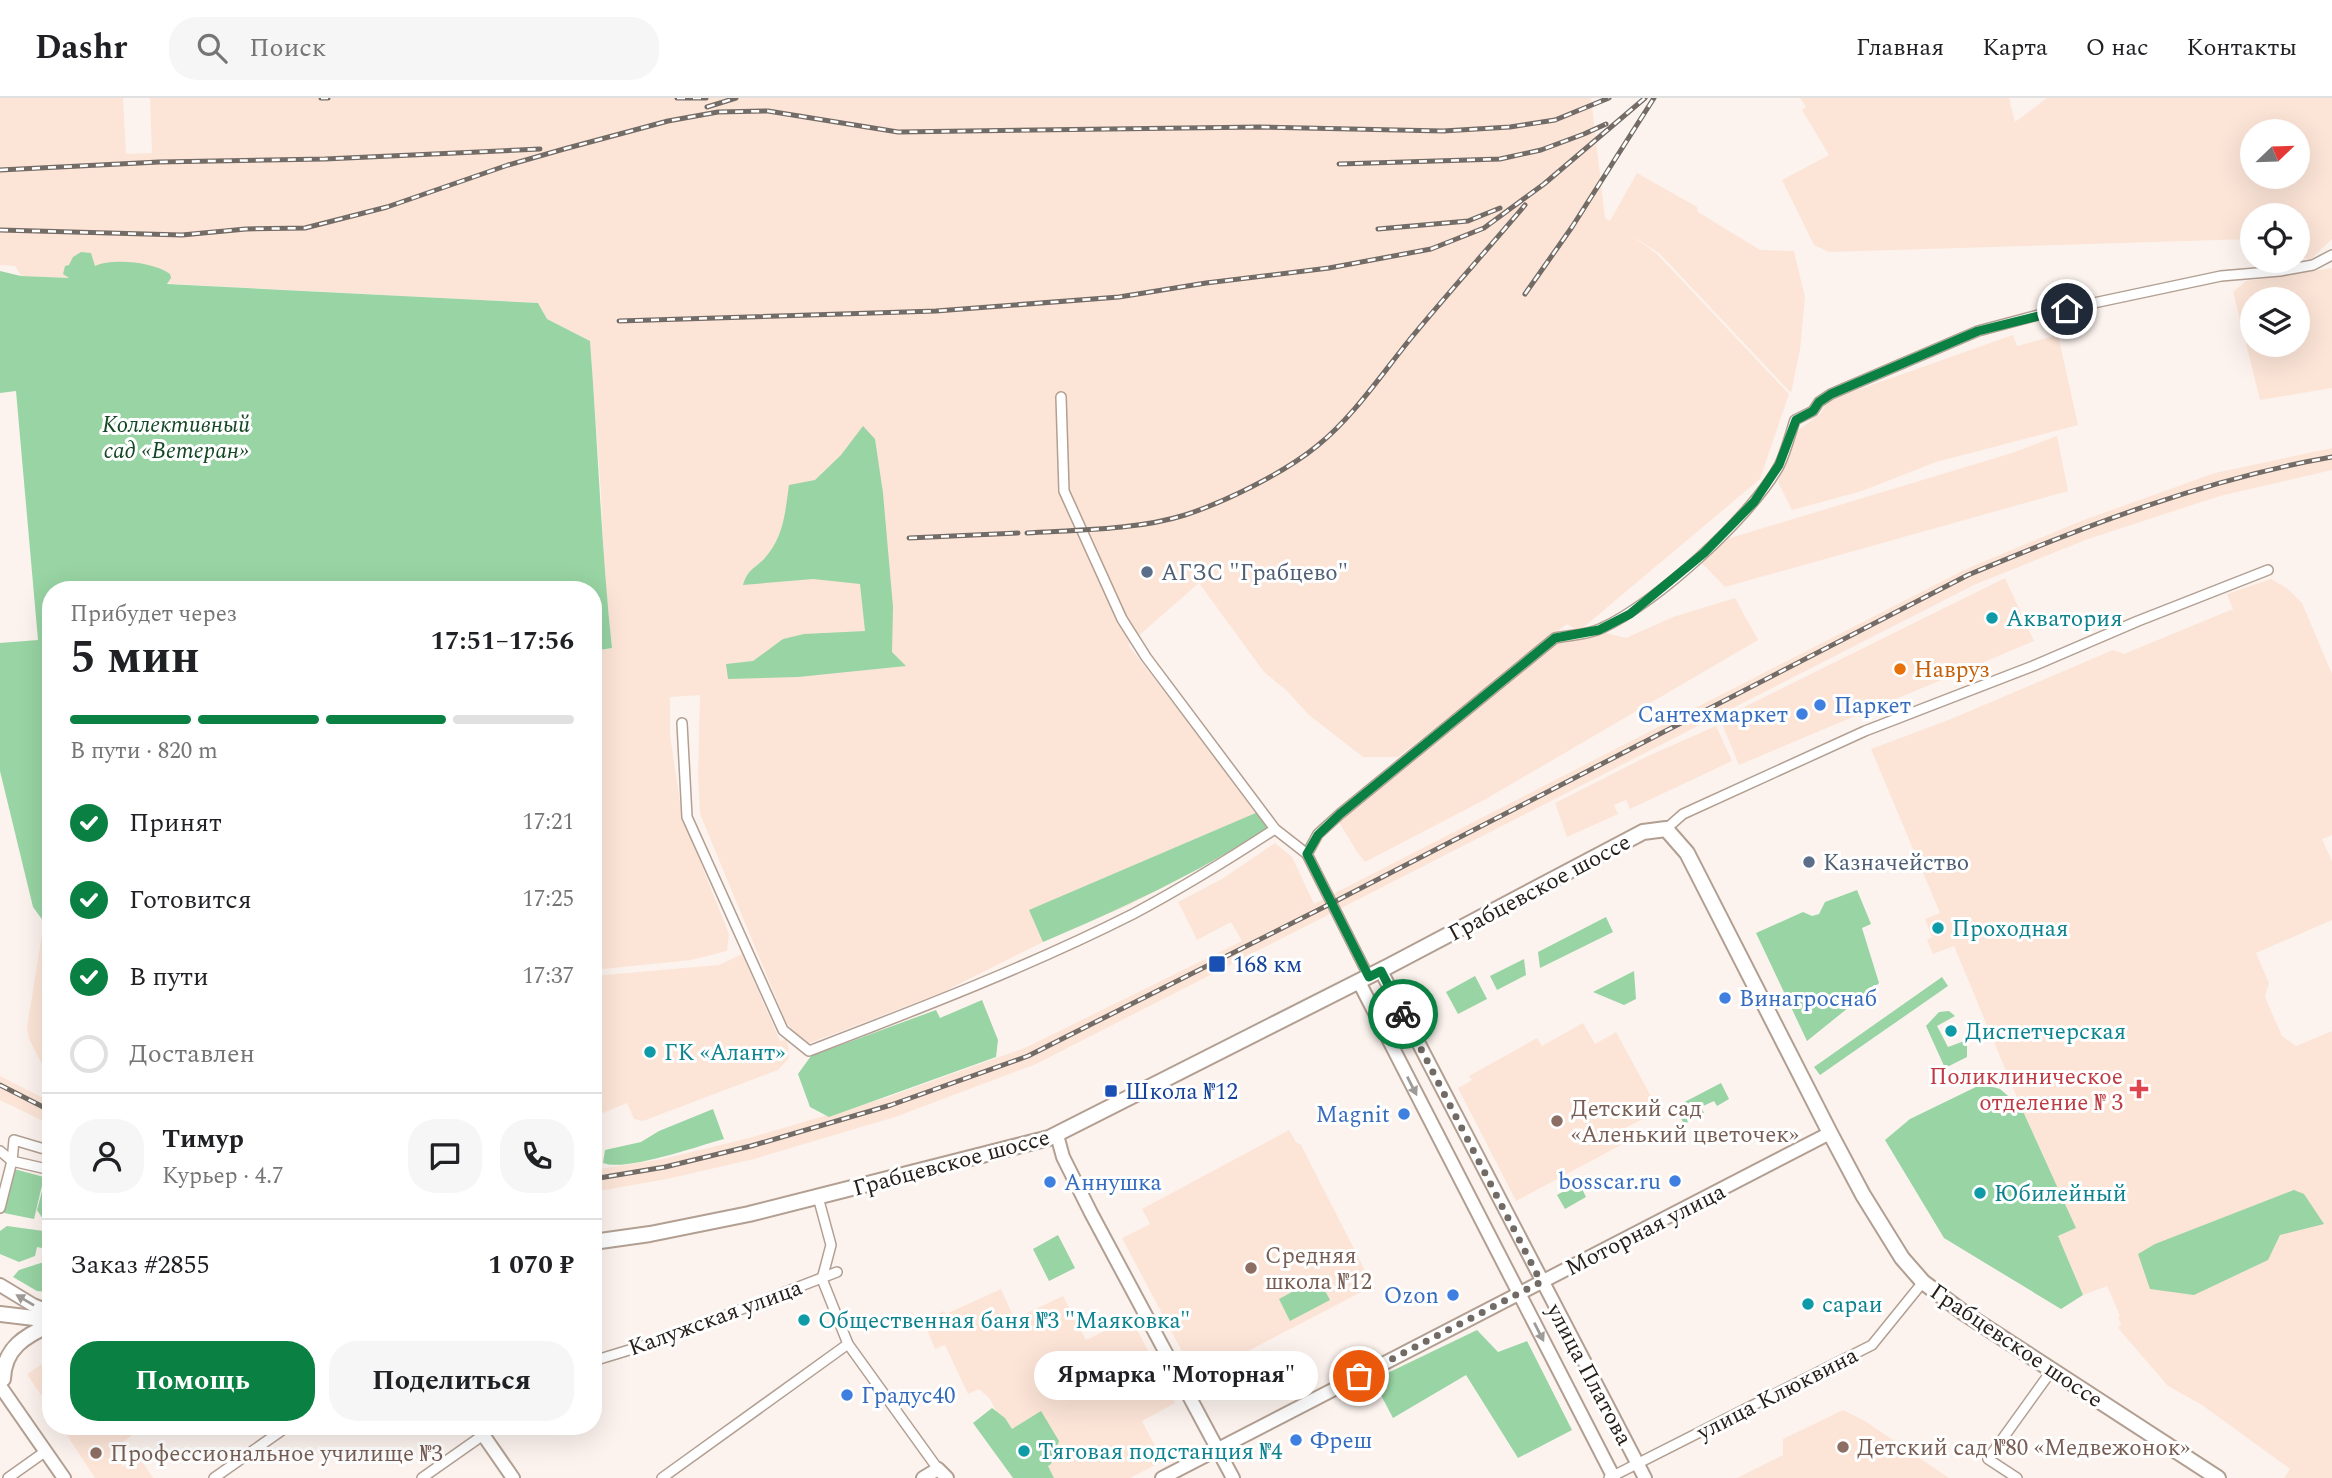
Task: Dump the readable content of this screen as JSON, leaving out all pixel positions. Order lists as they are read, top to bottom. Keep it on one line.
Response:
{"streets":{"main road":["Грабцевское шоссе"],"street":["Моторная улица","Калужская улица","улица Платова","улица Клюквина"]},"crossings":[["Грабцевское шоссе","Моторная улица"],["Грабцевское шоссе","улица Платова"],["Грабцевское шоссе","улица Клюквина"],["Моторная улица","улица Платова"],["улица Платова","улица Клюквина"]],"parks":["Коллективный сад «Ветеран»"],"places":{"other":["АГЗС \"Грабцево\"","Акватория","Навруз","Паркет","Сантехмаркет","Казначейство","Проходная","Винагроснаб","Диспетчерская","ГК «Алант»","Magnit","Детский сад «Аленький цветочек»","bosscar.ru","Аннушка","Юбилейный","Средняя школа №12","Ozon","сараи","Общественная баня №3 \"Маяковка\"","Ярмарка \"Моторная\"","Градус40","Фреш","Детский сад №80 «Медвежонок»","Тяговая подстанция №4","Профессиональное училище №3"],"transit":["168 км","Школа №12"],"health":["Поликлиническое отделение № 3"]},"north":"top right","page":{"header":"Dashr","search":"Поиск","nav":["Главная","Карта","О нас","Контакты"],"heading":["5 мин","Прибудет через","17:51–17:56"],"panel":["Тимур","Курьер · 4.7","Заказ #2855","1 070 ₽"],"bar":"В пути · 820 m","list":[["Принят","17:21"],["Готовится","17:25"],["В пути","17:37"],"Доставлен"],"buttons":["Помощь","Поделиться"],"bubble":"Ярмарка \"Моторная\""}}
